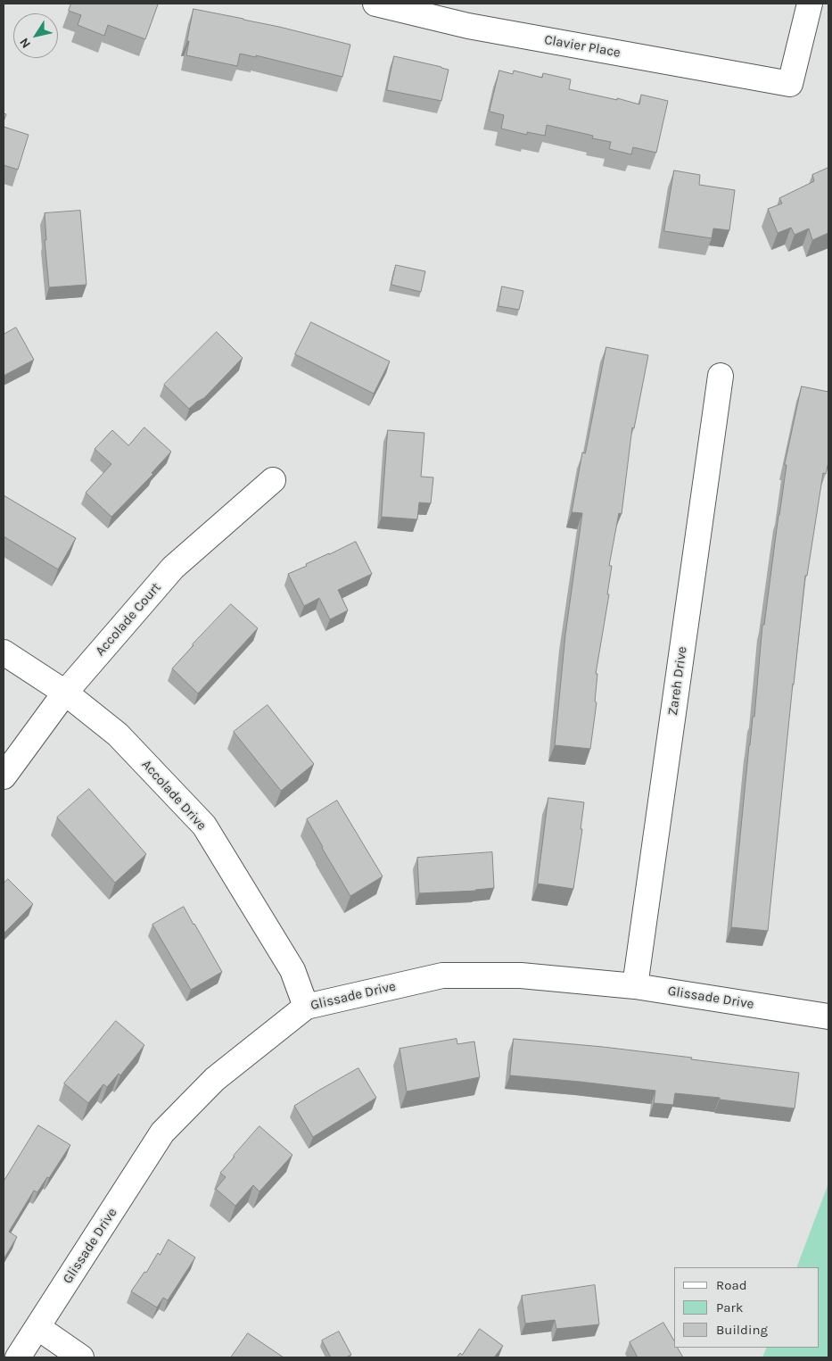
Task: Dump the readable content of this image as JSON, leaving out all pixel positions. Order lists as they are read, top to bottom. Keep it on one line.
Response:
{"streets":{"street":["Clavier Place","Accolade Court","Zareh Drive","Accolade Drive","Glissade Drive"]},"crossings":[["Accolade Court","Accolade Drive"],["Zareh Drive","Glissade Drive"],["Accolade Drive","Glissade Drive"]],"legend":["Road","Park","Building"],"north":"bottom left"}
